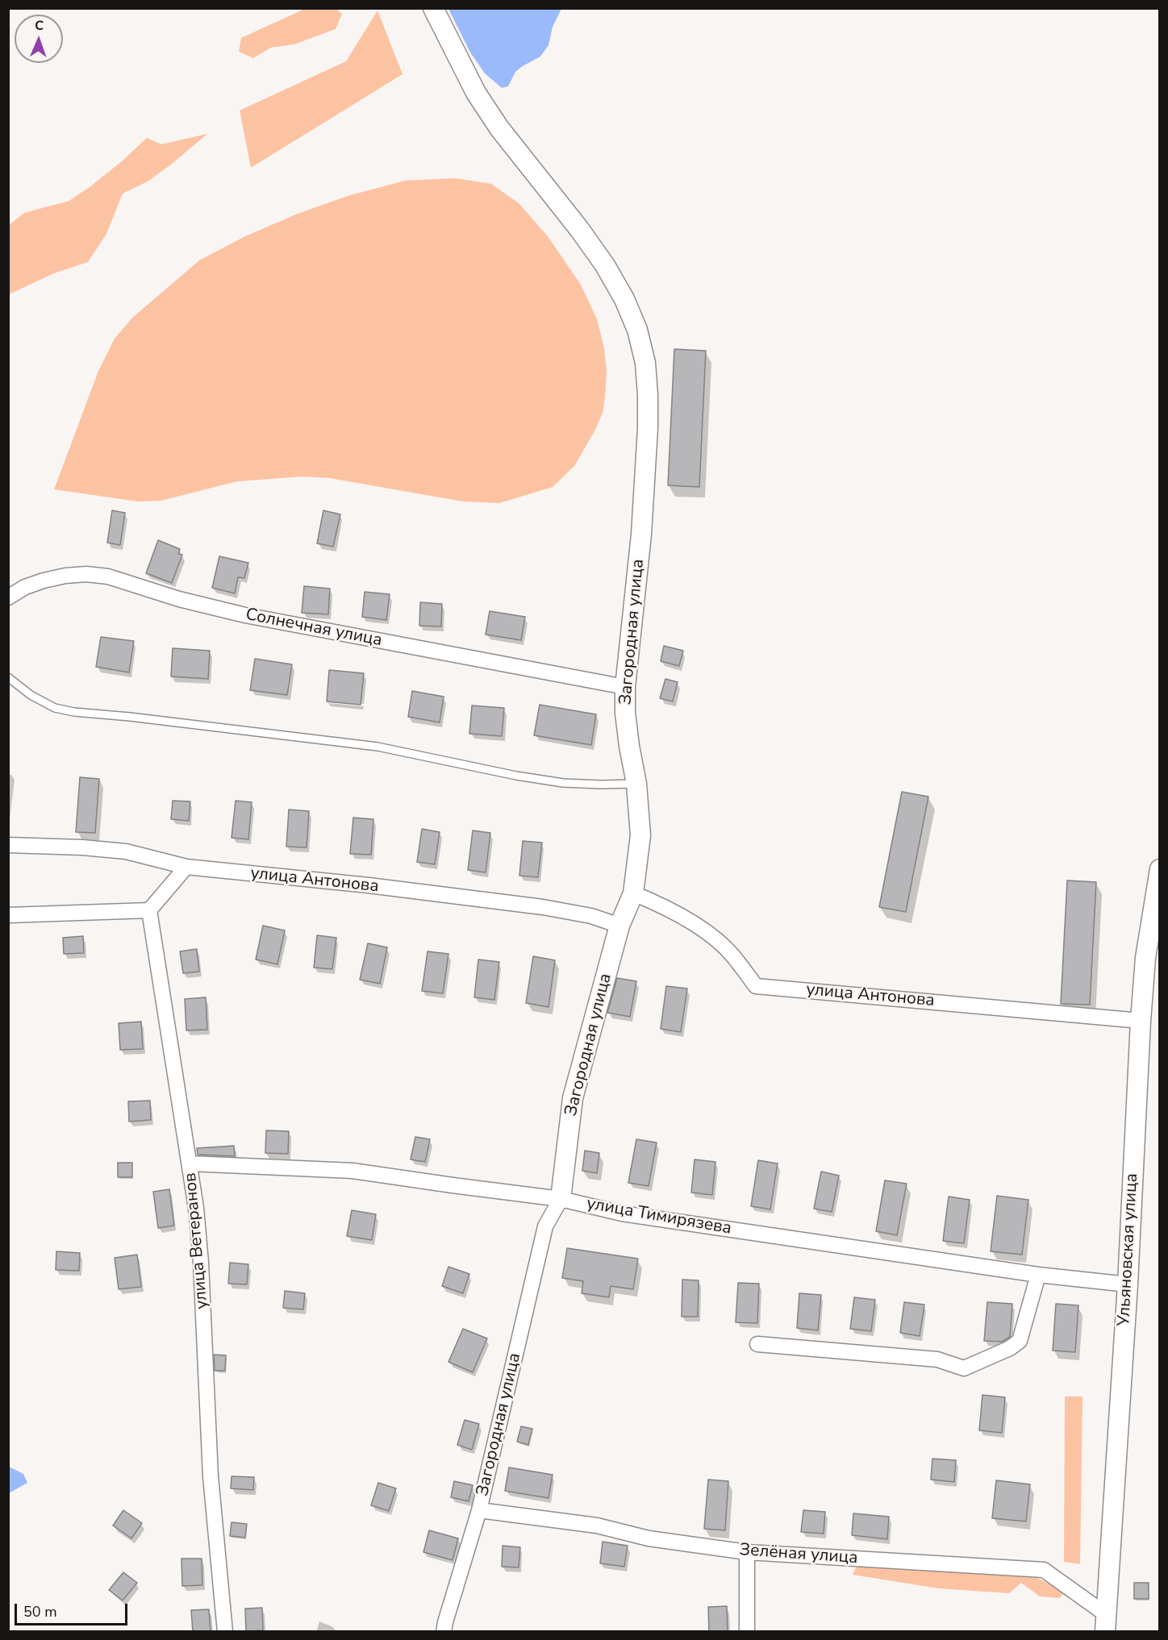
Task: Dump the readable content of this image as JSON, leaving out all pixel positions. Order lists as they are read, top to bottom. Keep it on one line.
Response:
{"streets":{"street":["Солнечная улица","Загородная улица","улица Антонова","улица Тимирязева","улица Ветеранов","Ульяновская улица","Зелёная улица"]},"crossings":[["Солнечная улица","Загородная улица"],["Загородная улица","улица Антонова"],["Загородная улица","улица Тимирязева"],["Загородная улица","Зелёная улица"],["улица Антонова","Ульяновская улица"],["улица Тимирязева","улица Ветеранов"],["улица Тимирязева","Ульяновская улица"],["Ульяновская улица","Зелёная улица"]],"scale_bar":"50 m","north":"top"}
